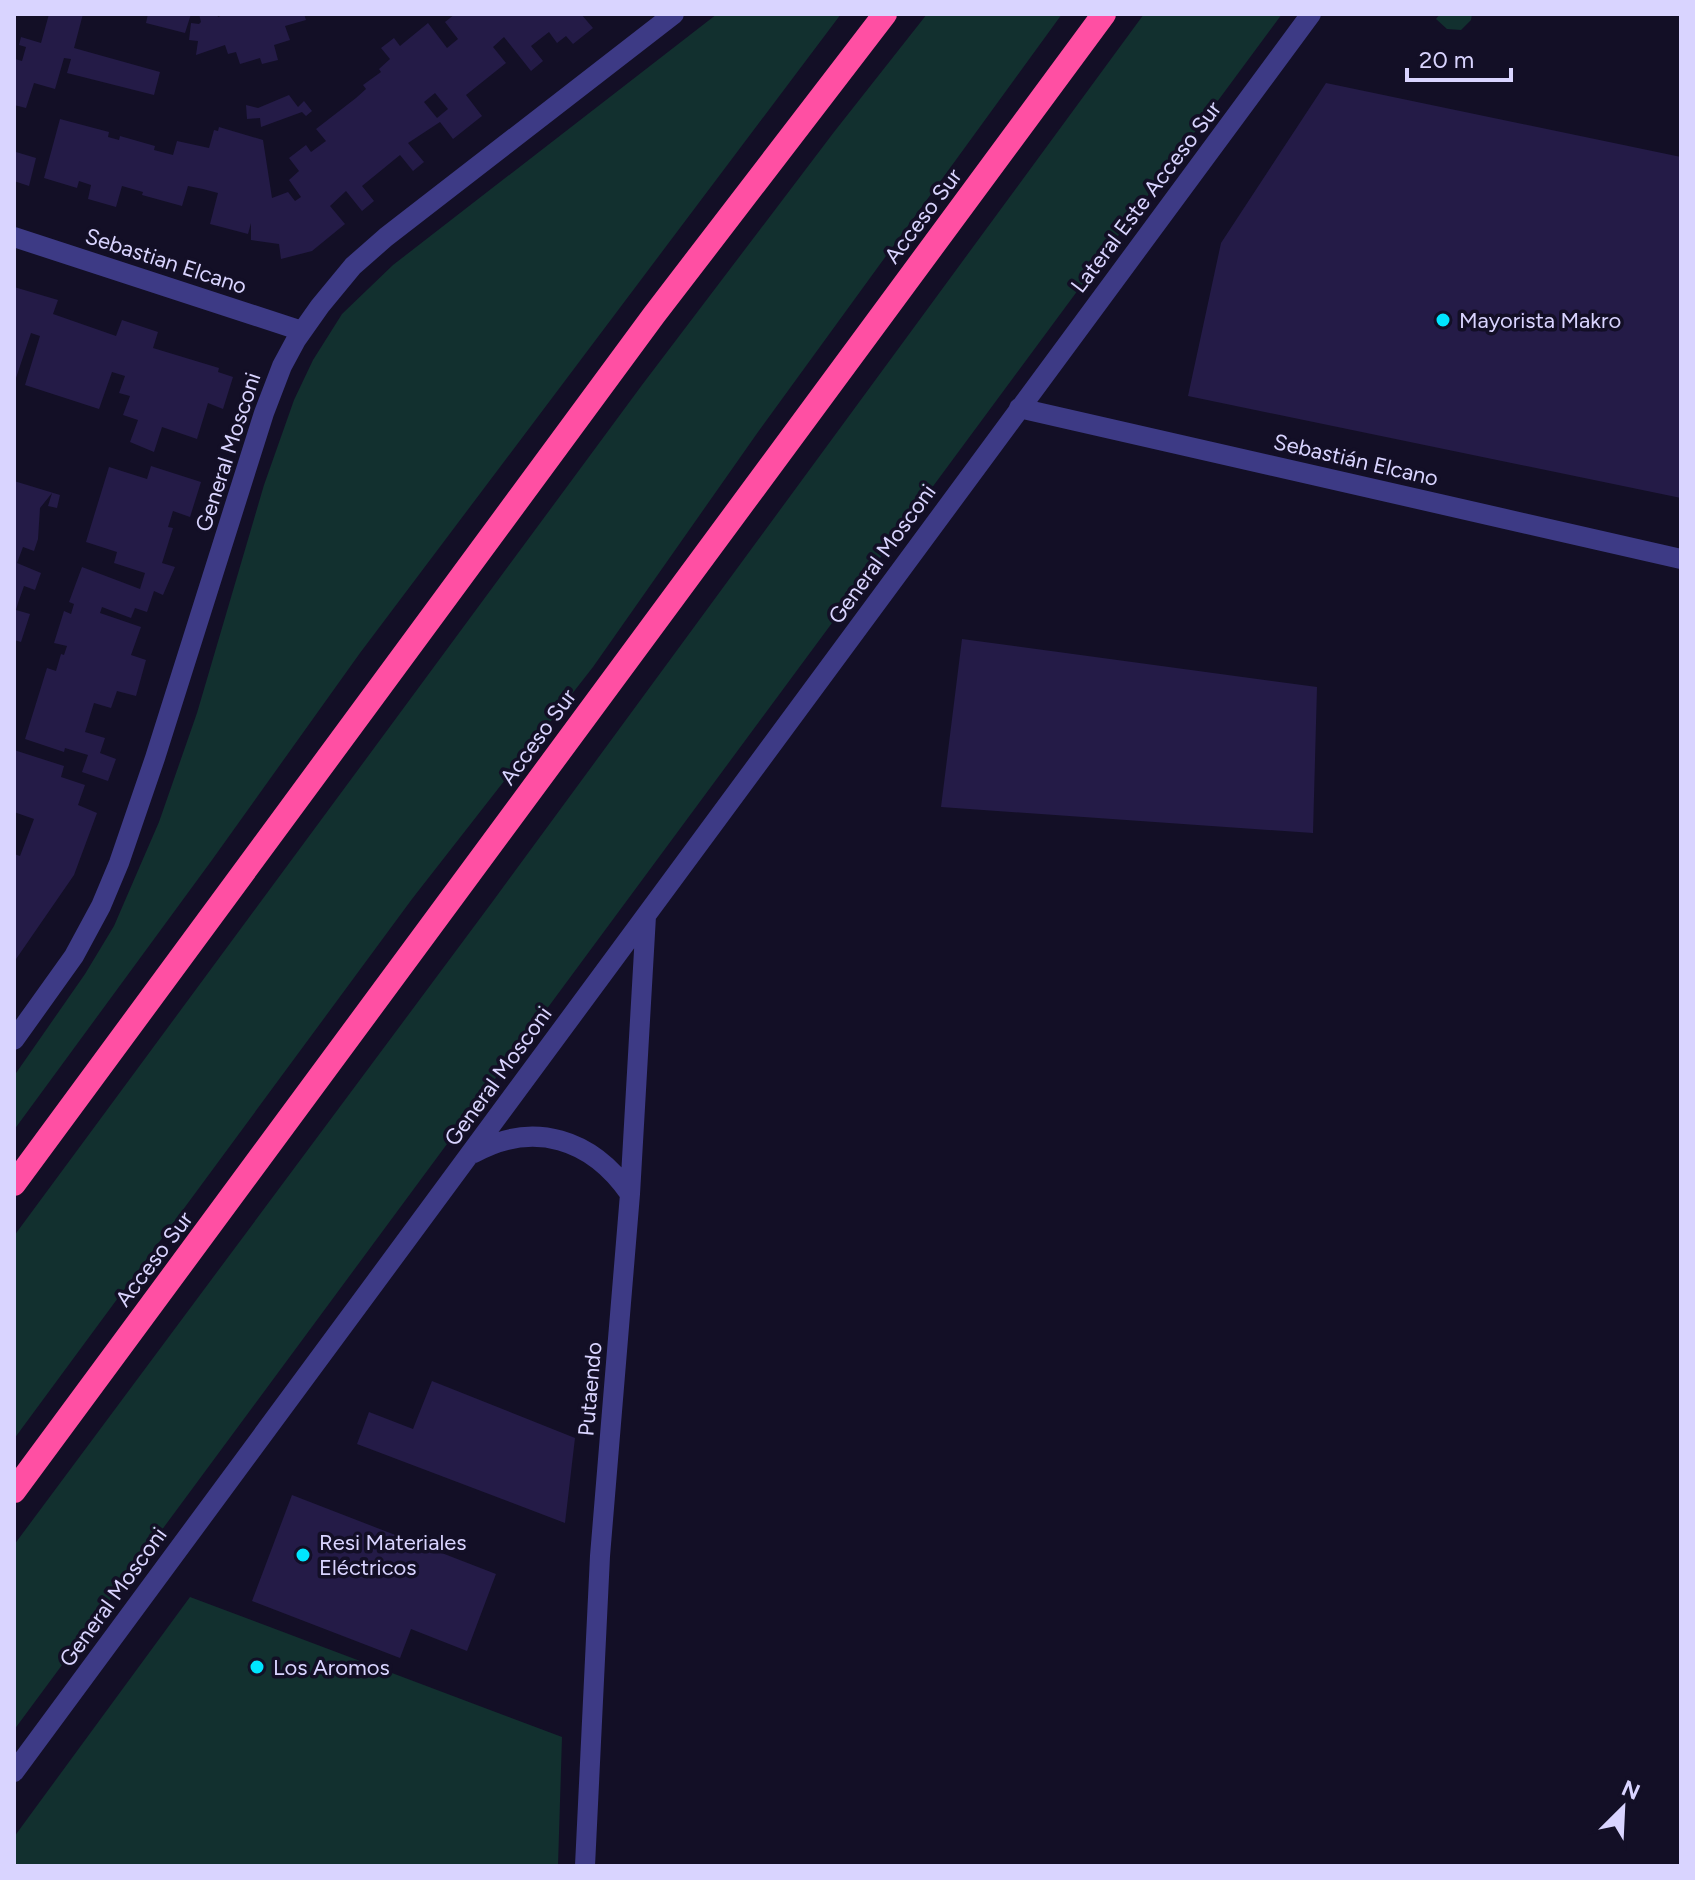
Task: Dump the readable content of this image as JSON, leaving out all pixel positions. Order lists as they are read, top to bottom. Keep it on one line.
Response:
{"streets":{"highway":["Acceso Sur"],"street":["Lateral Este Acceso Sur","Sebastian Elcano","General Mosconi","Sebastián Elcano","Putaendo"]},"crossings":[["Lateral Este Acceso Sur","General Mosconi"],["Lateral Este Acceso Sur","Sebastián Elcano"],["Sebastian Elcano","General Mosconi"],["General Mosconi","Sebastián Elcano"],["General Mosconi","Putaendo"]],"places":["Mayorista Makro","Resi Materiales Eléctricos","Los Aromos"],"scale_bar":"20 m","north":"top right"}
